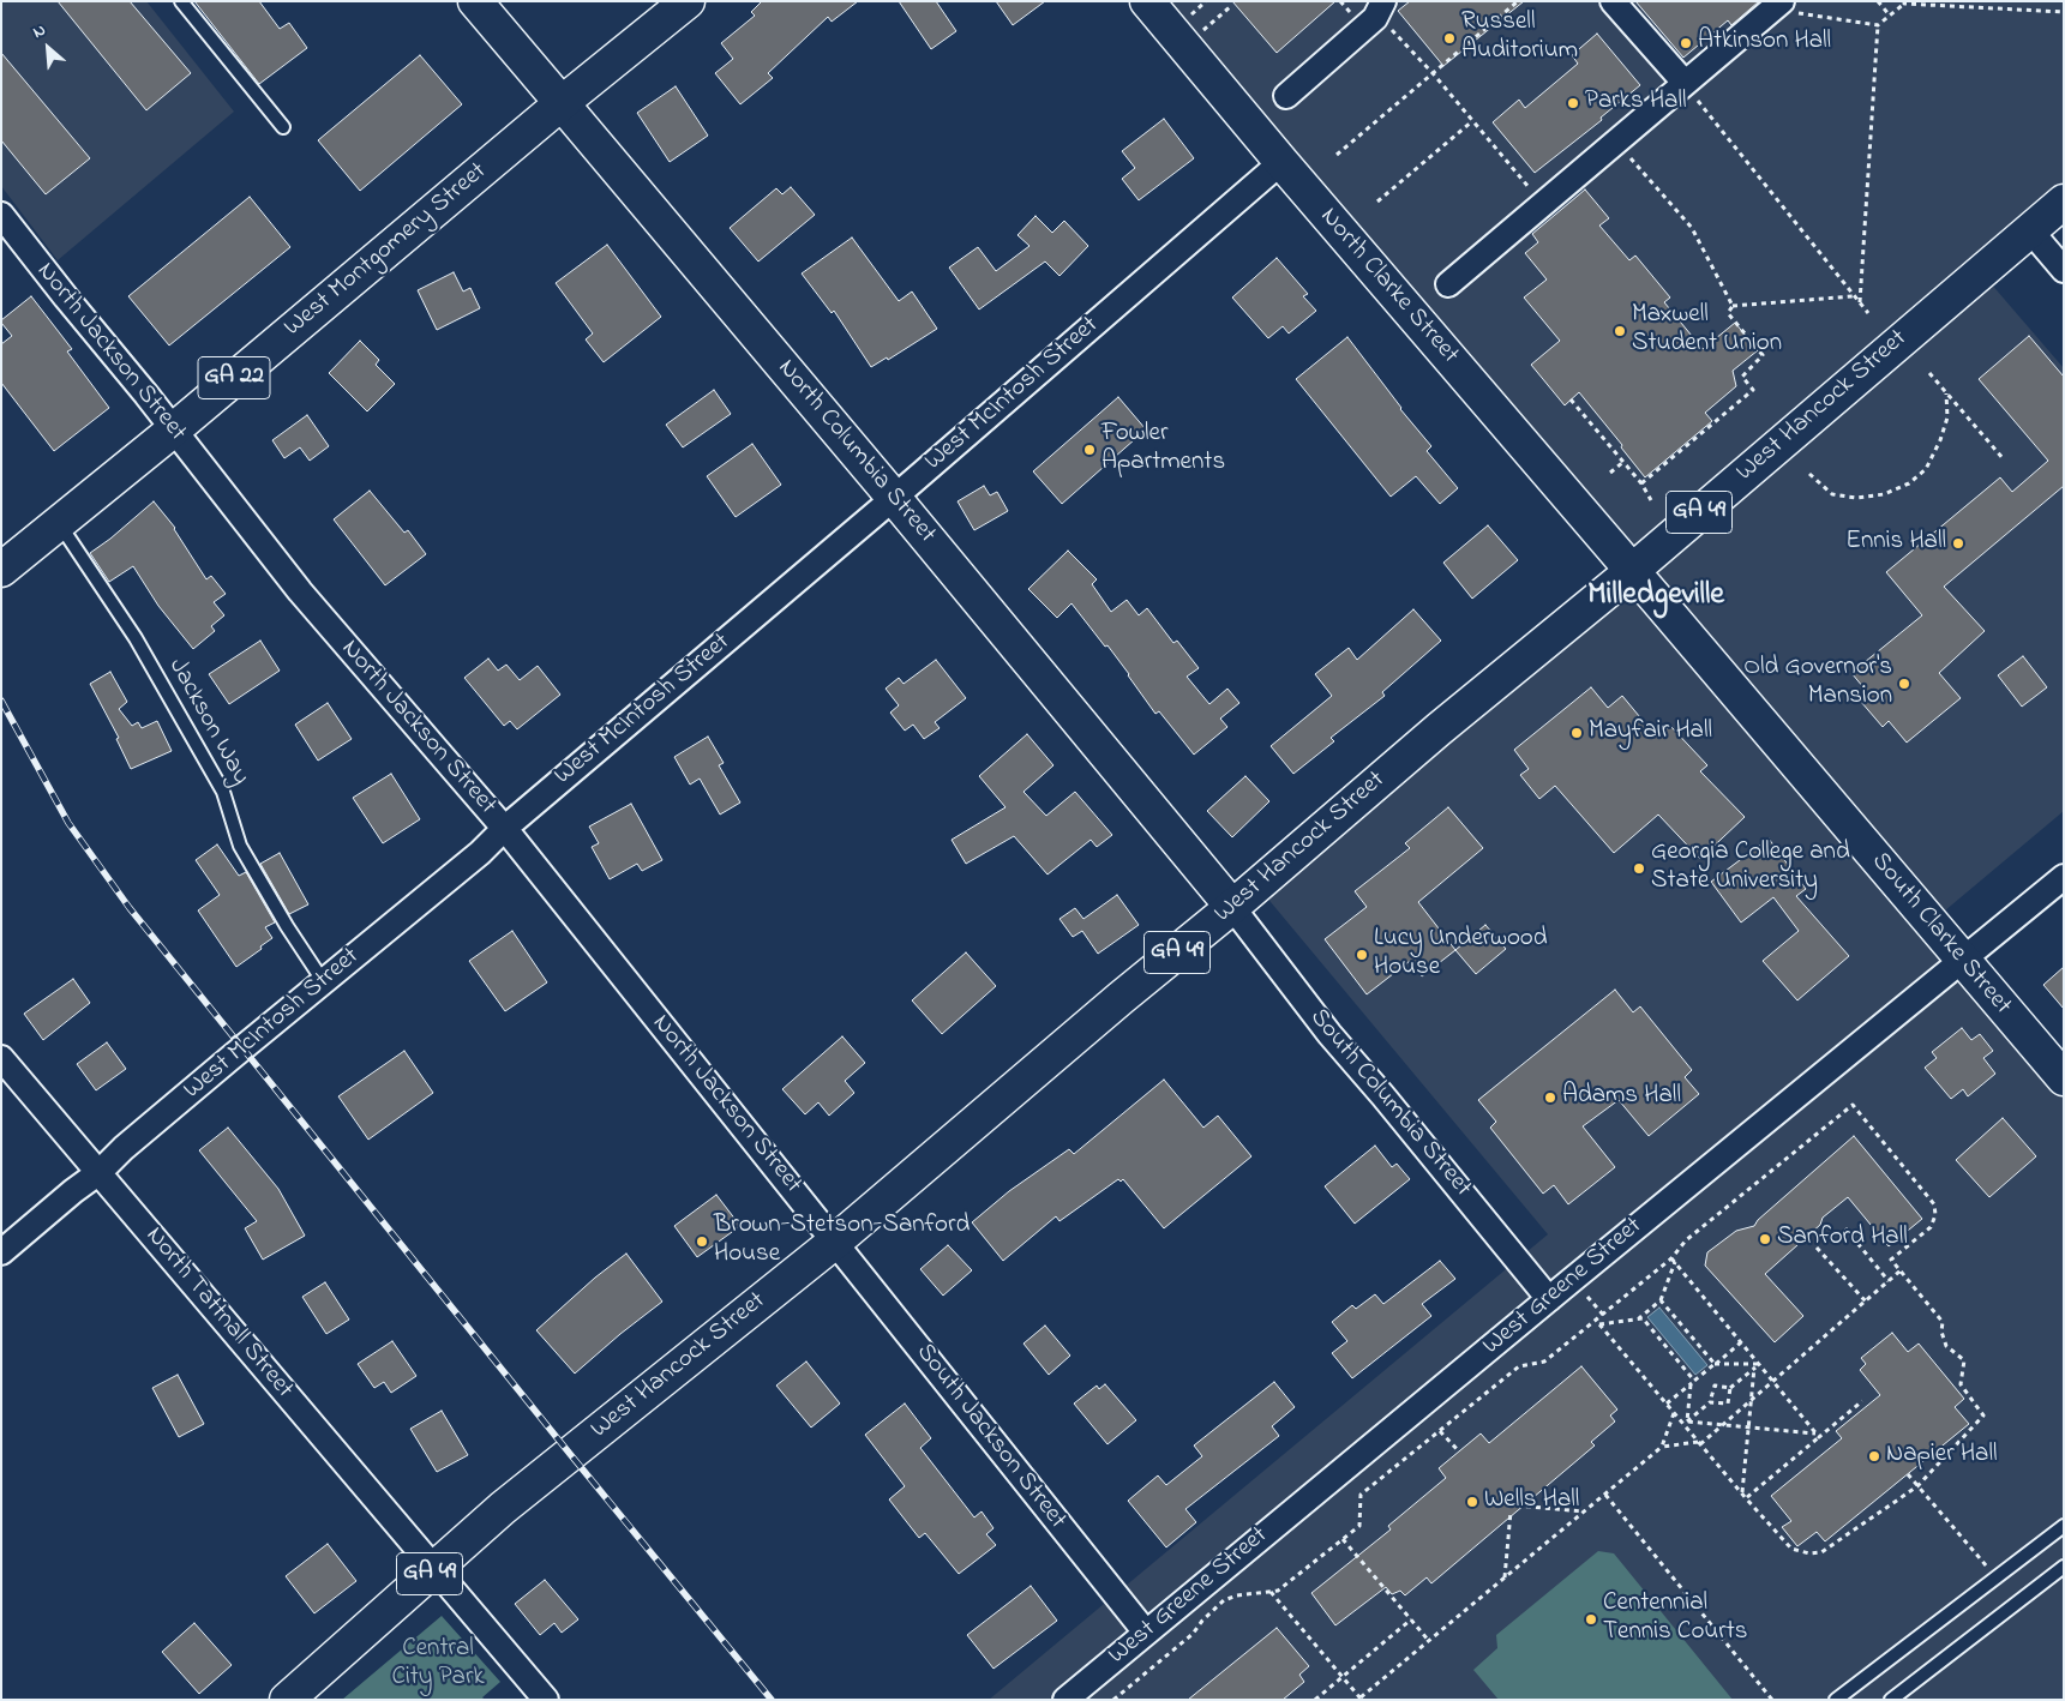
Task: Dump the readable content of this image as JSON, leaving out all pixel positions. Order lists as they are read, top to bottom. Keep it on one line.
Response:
{"streets":{"main road":["West Montgomery Street","North Clarke Street","GA 22","West Hancock Street","North Columbia Street","GA 49","South Clarke Street"],"street":["North Jackson Street","West McIntosh Street","South Columbia Street","West Greene Street","North Tattnall Street","South Jackson Street"],"lane":["Jackson Way"]},"crossings":[["West Montgomery Street","North Jackson Street"],["West Montgomery Street","North Columbia Street"],["West Montgomery Street","Jackson Way"],["North Clarke Street","West McIntosh Street"],["North Clarke Street","West Hancock Street"],["North Clarke Street","South Clarke Street"],["North Jackson Street","West McIntosh Street"],["North Jackson Street","West Hancock Street"],["North Jackson Street","South Jackson Street"],["West McIntosh Street","North Columbia Street"],["West McIntosh Street","Jackson Way"],["West McIntosh Street","North Tattnall Street"],["West Hancock Street","North Columbia Street"],["West Hancock Street","South Clarke Street"],["West Hancock Street","South Columbia Street"],["West Hancock Street","North Tattnall Street"],["West Hancock Street","South Jackson Street"],["North Columbia Street","South Columbia Street"],["South Clarke Street","West Greene Street"],["South Columbia Street","West Greene Street"],["West Greene Street","South Jackson Street"]],"districts":["Milledgeville"],"parks":["Central City Park"],"places":["Russell Auditorium","Atkinson Hall","Parks Hall","Maxwell Student Union","Fowler Apartments","Ennis Hall","Old Governor's Mansion","Mayfair Hall","Georgia College and State University","Lucy Underwood House","Adams Hall","Sanford Hall","Brown-Stetson-Sanford House","Napier Hall","Wells Hall","Centennial Tennis Courts"],"north":"top left"}
